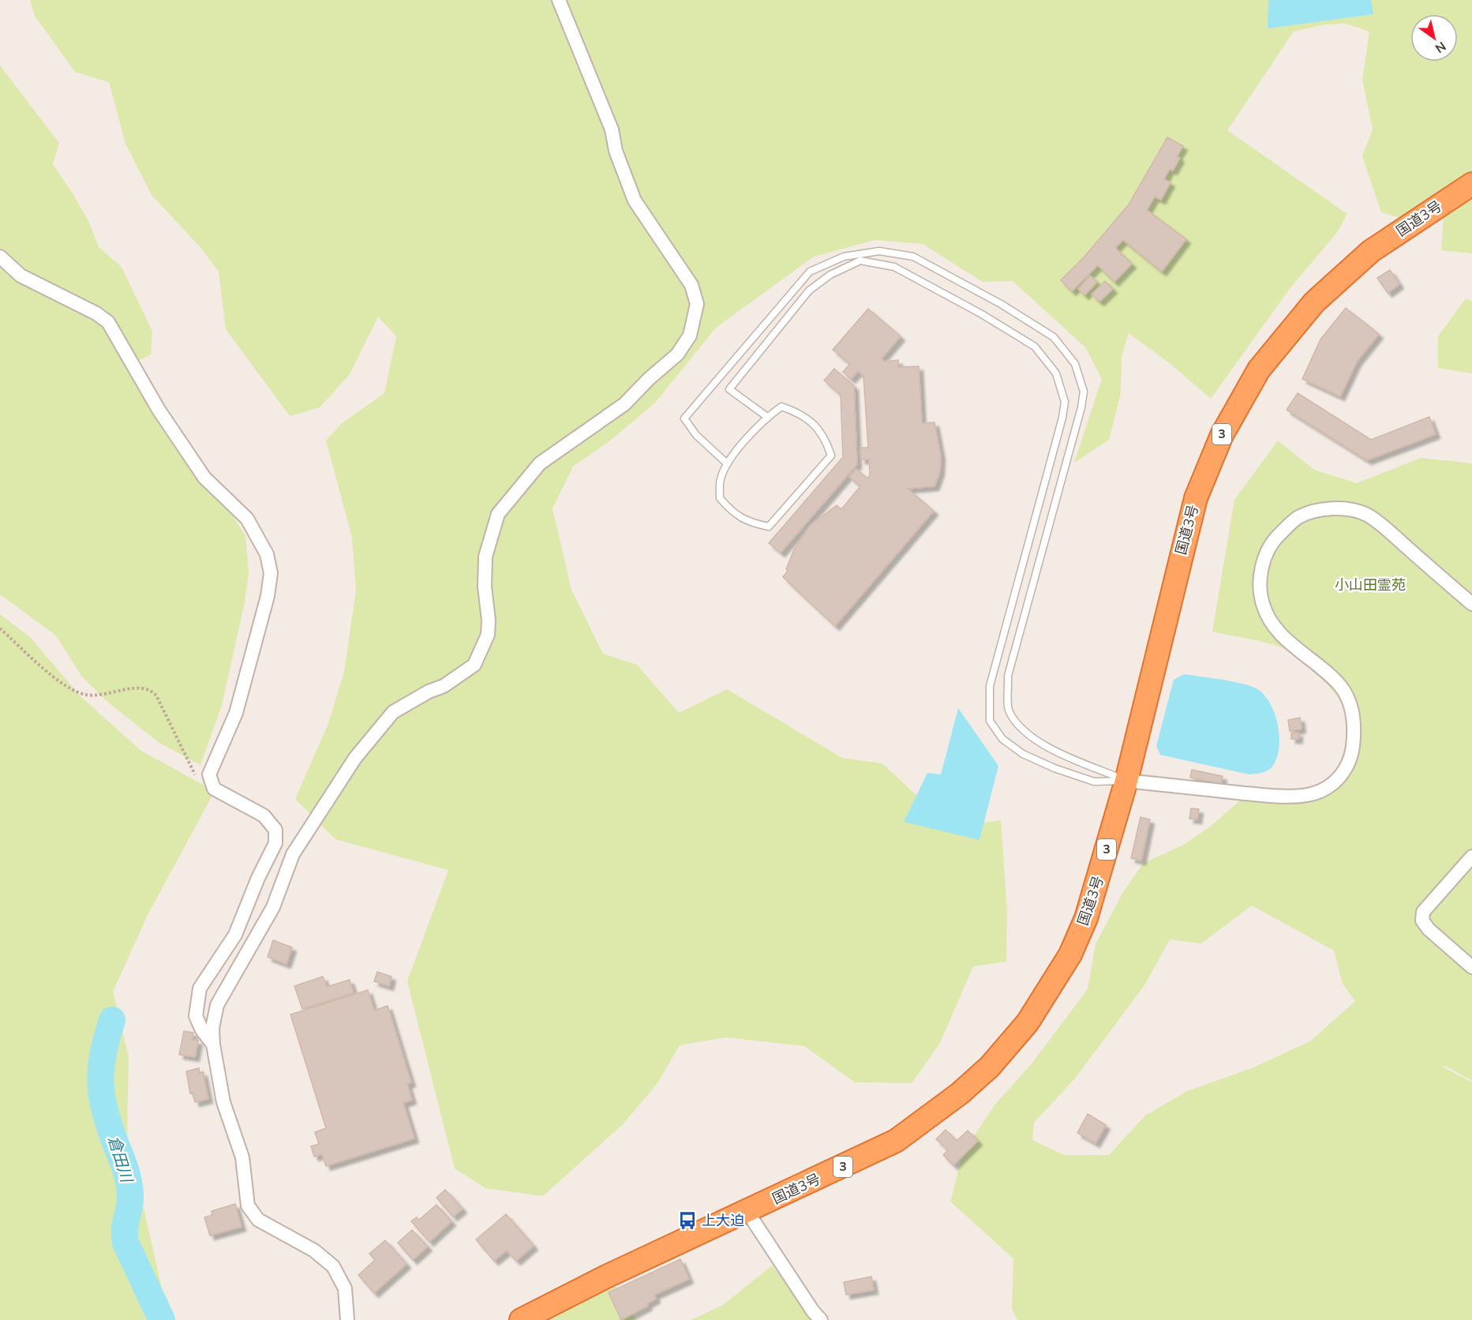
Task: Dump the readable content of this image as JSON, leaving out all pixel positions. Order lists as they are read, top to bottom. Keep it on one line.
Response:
{"streets":{"highway":["国道3号","3"]},"water":["倉田川"],"parks":["小山田霊苑"],"places":{"bus stop":["上大迫"]},"north":"bottom right"}
